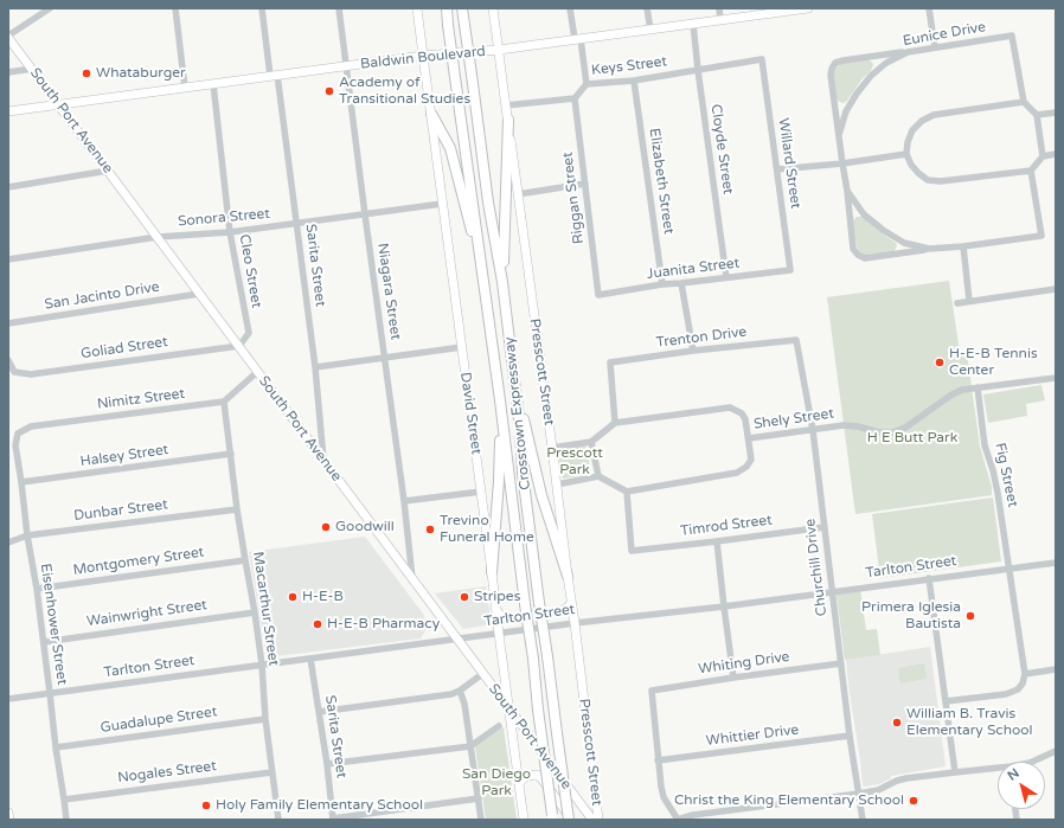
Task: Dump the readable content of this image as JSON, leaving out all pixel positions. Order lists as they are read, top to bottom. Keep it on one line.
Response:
{"streets":{"highway":["Crosstown Expressway"],"main road":["Baldwin Boulevard","South Port Avenue","Presscott Street","David Street"],"street":["Eunice Drive","Keys Street","Cloyde Street","Willard Street","Elizabeth Street","Riggan Street","Sonora Street","Sarita Street","Juanita Street","Cleo Street","Niagara Street","San Jacinto Drive","Trenton Drive","Goliad Street","Nimitz Street","Shely Street","Halsey Street","Fig Street","Dunbar Street","Timrod Street","Montgomery Street","Churchill Drive","Tarlton Street","Macarthur Street","Wainwright Street","Eisenhower Street","Whiting Drive","Guadalupe Street","Whittier Drive","Nogales Street"]},"crossings":[["Baldwin Boulevard","South Port Avenue"],["Baldwin Boulevard","Cloyde Street"],["Baldwin Boulevard","Sarita Street"],["Baldwin Boulevard","Cleo Street"],["Baldwin Boulevard","Niagara Street"],["Baldwin Boulevard","Presscott Street"],["Baldwin Boulevard","David Street"],["Keys Street","Cloyde Street"],["Keys Street","Willard Street"],["Keys Street","Elizabeth Street"],["Keys Street","Riggan Street"],["South Port Avenue","Sonora Street"],["South Port Avenue","Sarita Street"],["South Port Avenue","Cleo Street"],["South Port Avenue","Niagara Street"],["South Port Avenue","San Jacinto Drive"],["South Port Avenue","Goliad Street"],["South Port Avenue","David Street"],["South Port Avenue","Tarlton Street"],["Cloyde Street","Juanita Street"],["Willard Street","Juanita Street"],["Elizabeth Street","Juanita Street"],["Riggan Street","Juanita Street"],["Sonora Street","Sarita Street"],["Sonora Street","Cleo Street"],["Sonora Street","Niagara Street"],["Sonora Street","David Street"],["Sarita Street","Tarlton Street"],["Cleo Street","Goliad Street"],["Trenton Drive","Churchill Drive"],["Presscott Street","Tarlton Street"],["Nimitz Street","Macarthur Street"],["Nimitz Street","Eisenhower Street"],["David Street","Tarlton Street"],["Shely Street","Fig Street"],["Shely Street","Timrod Street"],["Shely Street","Churchill Drive"],["Halsey Street","Macarthur Street"],["Halsey Street","Eisenhower Street"],["Fig Street","Tarlton Street"],["Dunbar Street","Macarthur Street"],["Dunbar Street","Eisenhower Street"],["Timrod Street","Churchill Drive"],["Montgomery Street","Macarthur Street"],["Montgomery Street","Eisenhower Street"],["Churchill Drive","Tarlton Street"],["Churchill Drive","Whiting Drive"],["Churchill Drive","Whittier Drive"],["Tarlton Street","Macarthur Street"],["Tarlton Street","Eisenhower Street"],["Macarthur Street","Wainwright Street"],["Macarthur Street","Guadalupe Street"],["Macarthur Street","Nogales Street"],["Wainwright Street","Eisenhower Street"],["Eisenhower Street","Guadalupe Street"],["Eisenhower Street","Nogales Street"],["Whiting Drive","Whittier Drive"]],"parks":["H E Butt Park","Prescott Park","San Diego Park"],"places":["Whataburger","Academy of Transitional Studies","H-E-B Tennis Center","Goodwill","Trevino Funeral Home","H-E-B","Stripes","Primera Iglesia Bautista","H-E-B Pharmacy","William B. Travis Elementary School","Christ the King Elementary School","Holy Family Elementary School"],"north":"top left"}
